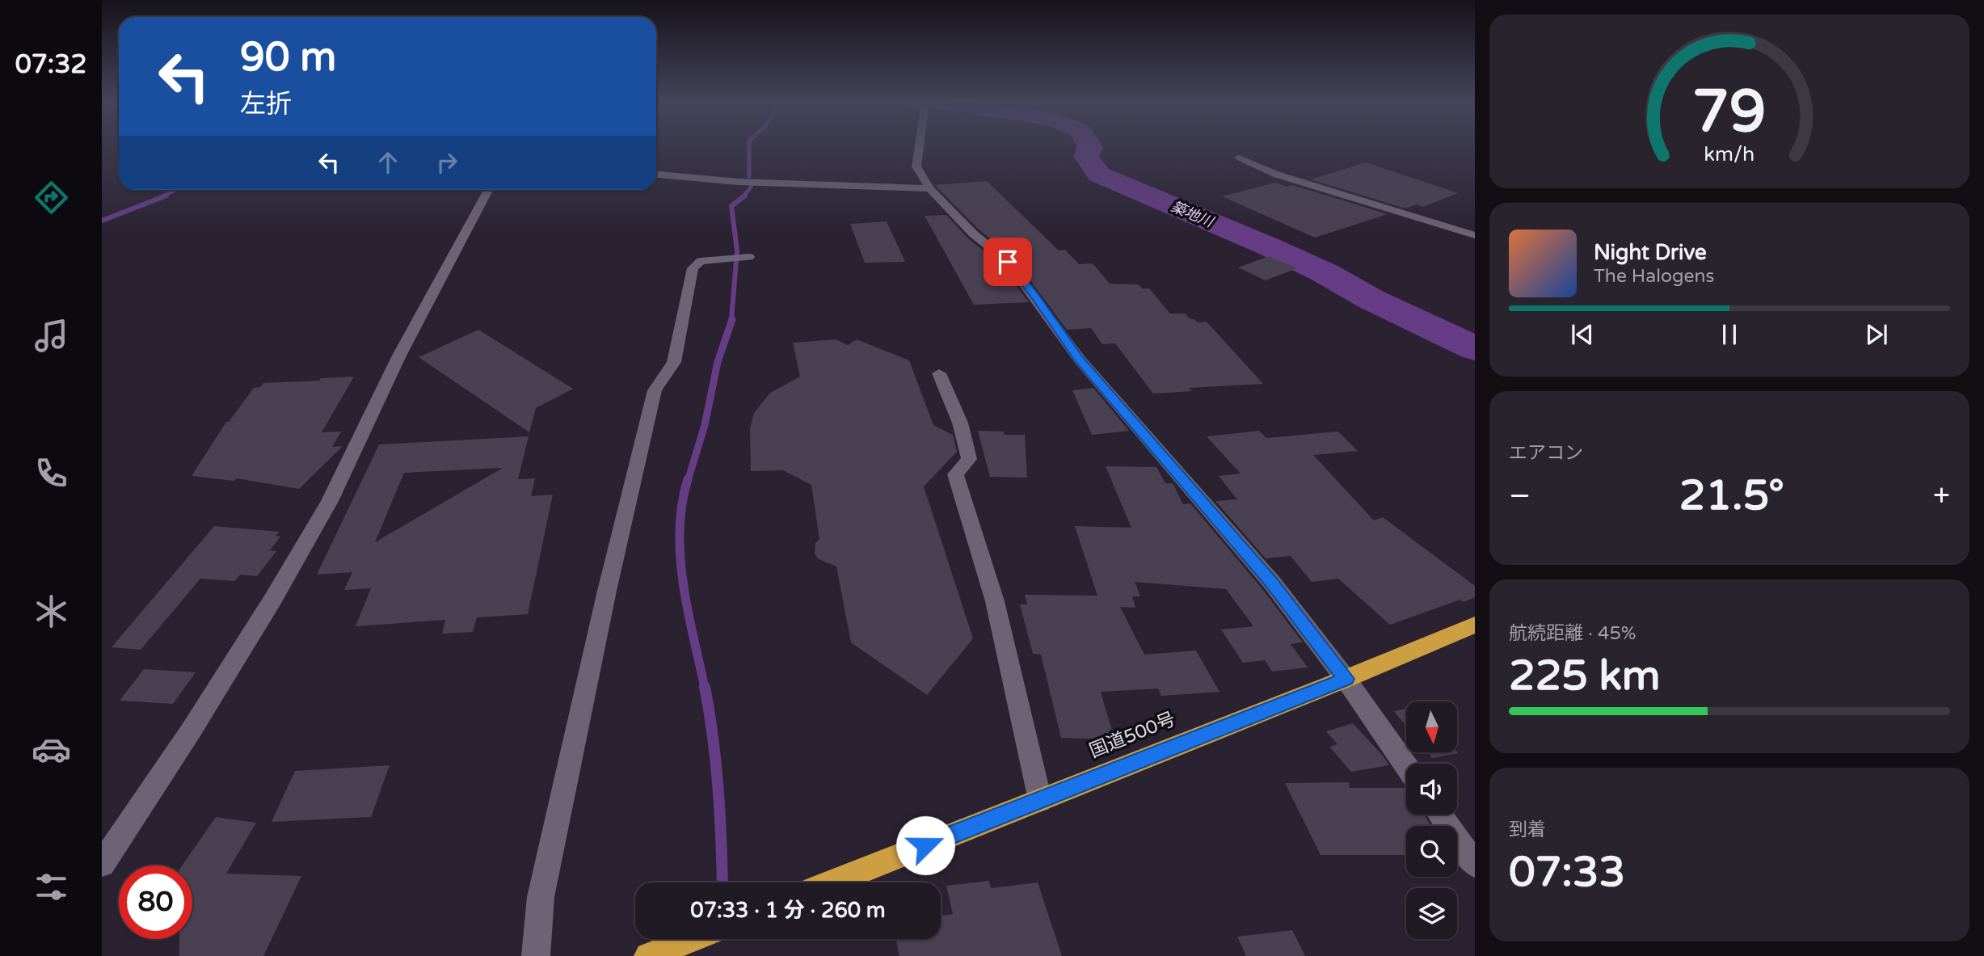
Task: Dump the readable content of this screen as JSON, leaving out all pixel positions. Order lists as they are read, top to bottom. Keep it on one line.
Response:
{"streets":{"highway":["国道500号"]},"water":["築地川"],"north":"bottom","page":{"tabs":"07:32","turn":["90 m","左折"],"song":["Night Drive","The Halogens"],"tile":["エアコン",["航続距離 · 45%","225 km"],["到着","07:33"]],"heat":["−","21.5°","+"],"limit":"80","trip":"07:33 · 1 分 · 260 m","gauge":["79","km/h"]}}
